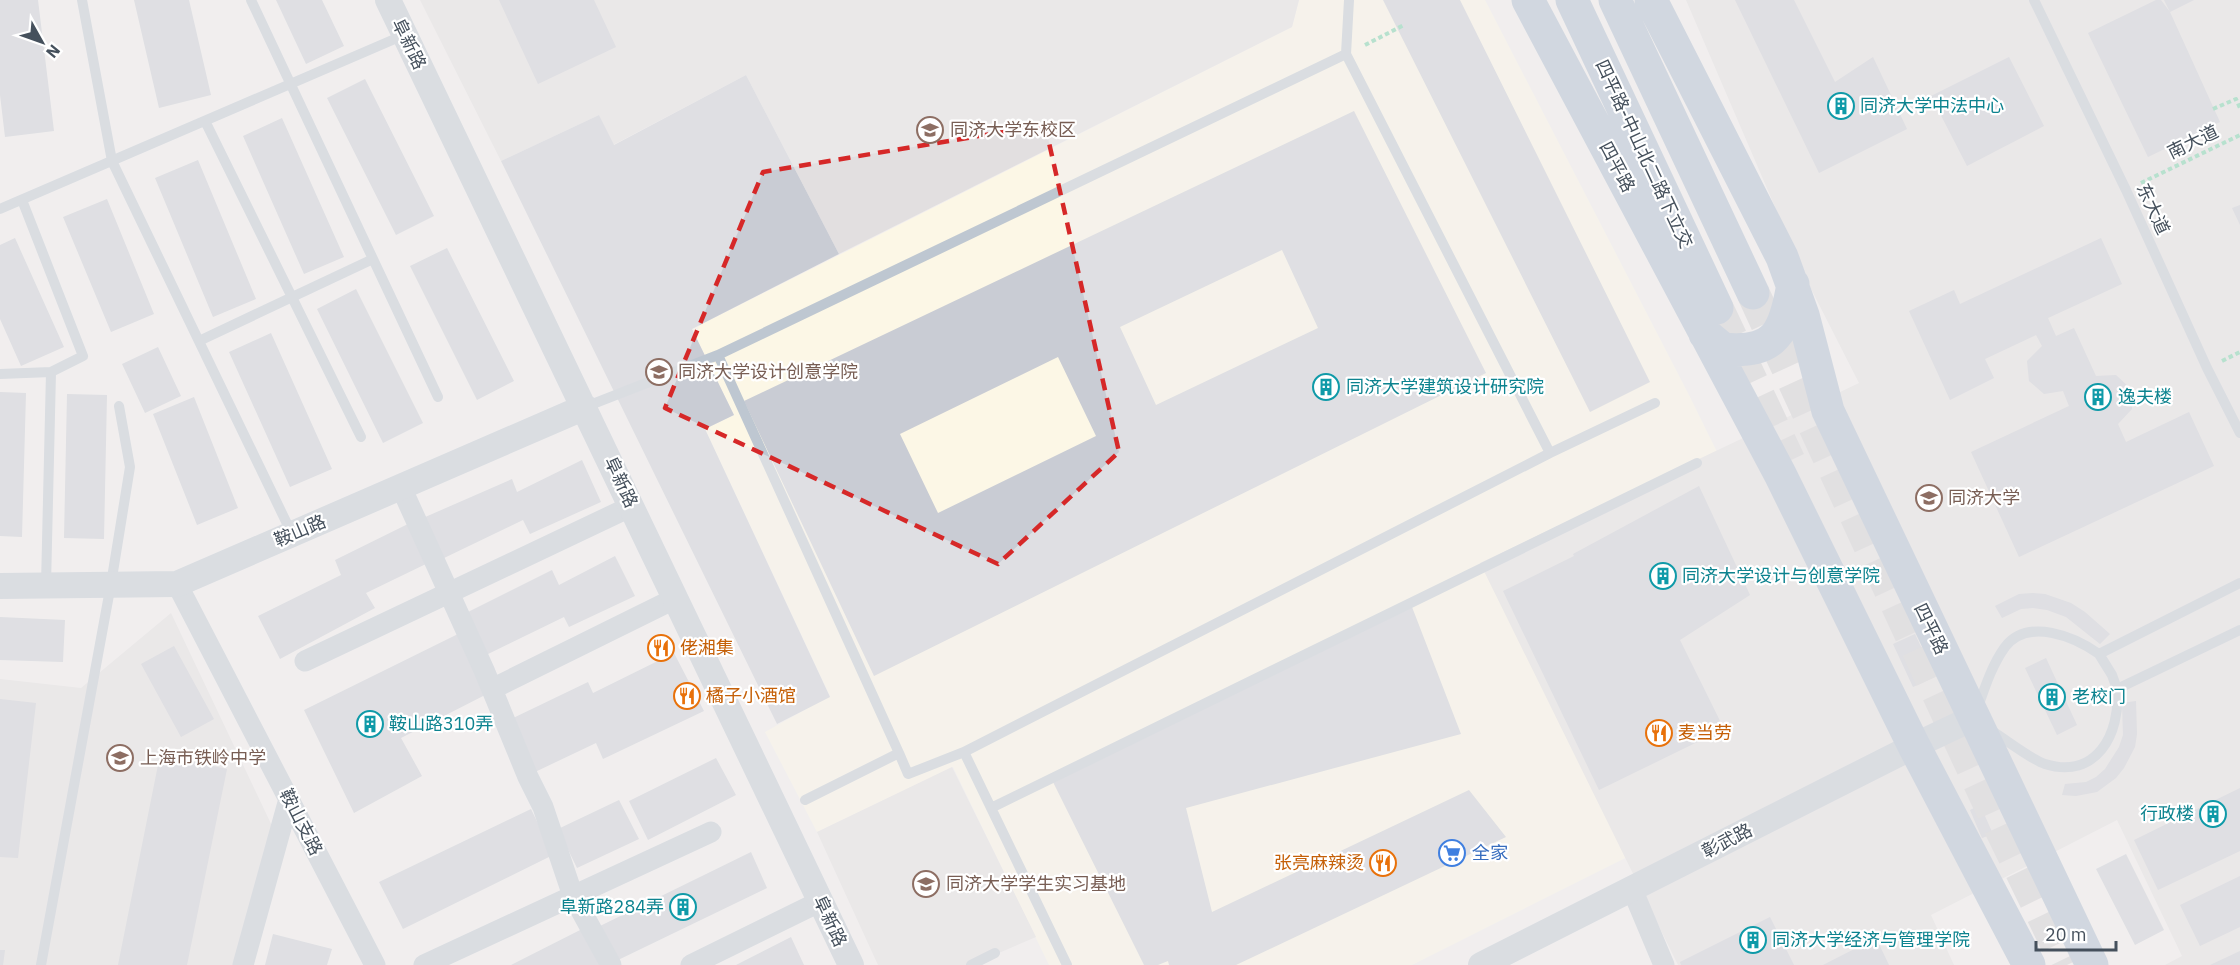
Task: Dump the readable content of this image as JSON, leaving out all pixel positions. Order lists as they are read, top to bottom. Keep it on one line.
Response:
{"streets":{"main road":["四平路-中山北二路下立交","四平路"],"street":["阜新路","鞍山路","鞍山支路","彰武路"],"lane":["东大道"],"path":["南大道"]},"crossings":[["阜新路","鞍山路"],["南大道","东大道"],["四平路-中山北二路下立交","四平路"],["四平路","彰武路"],["鞍山路","鞍山支路"]],"places":{"building":["同济大学中法中心","同济大学建筑设计研究院","逸夫楼","同济大学设计与创意学院","老校门","鞍山路310弄","行政楼","阜新路284弄","同济大学经济与管理学院"],"school or university":["同济大学东校区","同济大学设计创意学院","同济大学","上海市铁岭中学","同济大学学生实习基地"],"restaurant":["佬湘集","橘子小酒馆","麦当劳","张亮麻辣烫"],"supermarket":["全家"]},"scale_bar":"20 m","north":"bottom right"}
